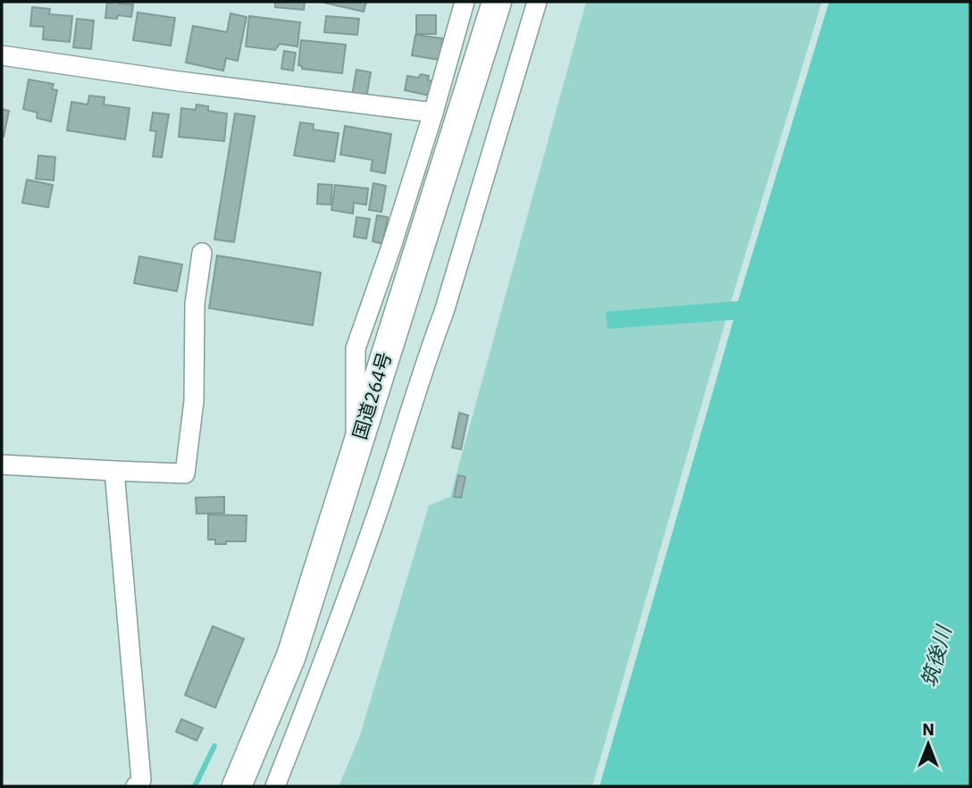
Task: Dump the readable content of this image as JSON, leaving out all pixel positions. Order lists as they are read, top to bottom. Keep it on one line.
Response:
{"streets":{"highway":["国道264号"]},"water":["筑後川"],"north":"top"}
